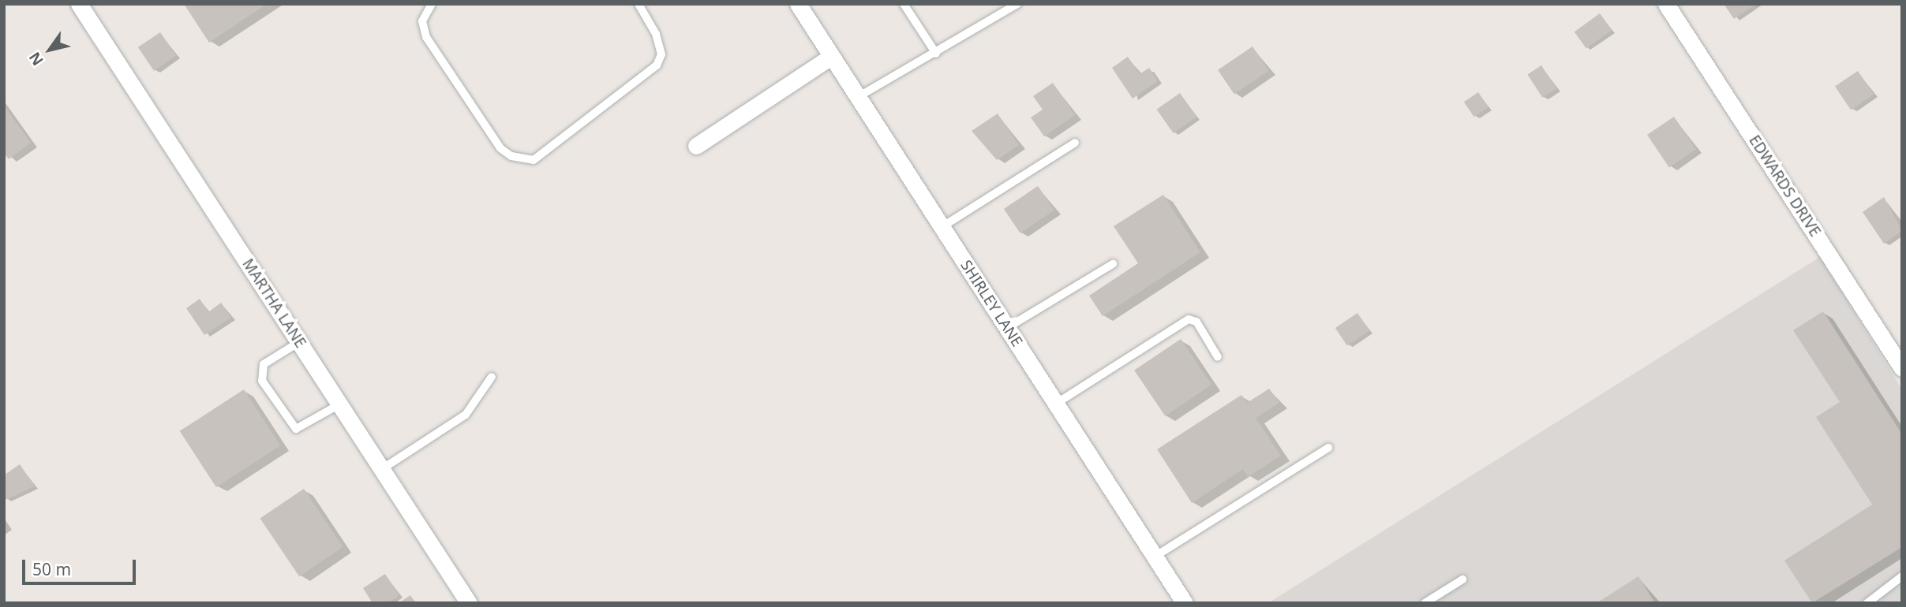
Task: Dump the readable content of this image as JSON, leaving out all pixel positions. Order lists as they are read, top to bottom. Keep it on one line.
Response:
{"streets":{"street":["EDWARDS DRIVE","MARTHA LANE","SHIRLEY LANE"]},"scale_bar":"50 m","north":"bottom left"}
